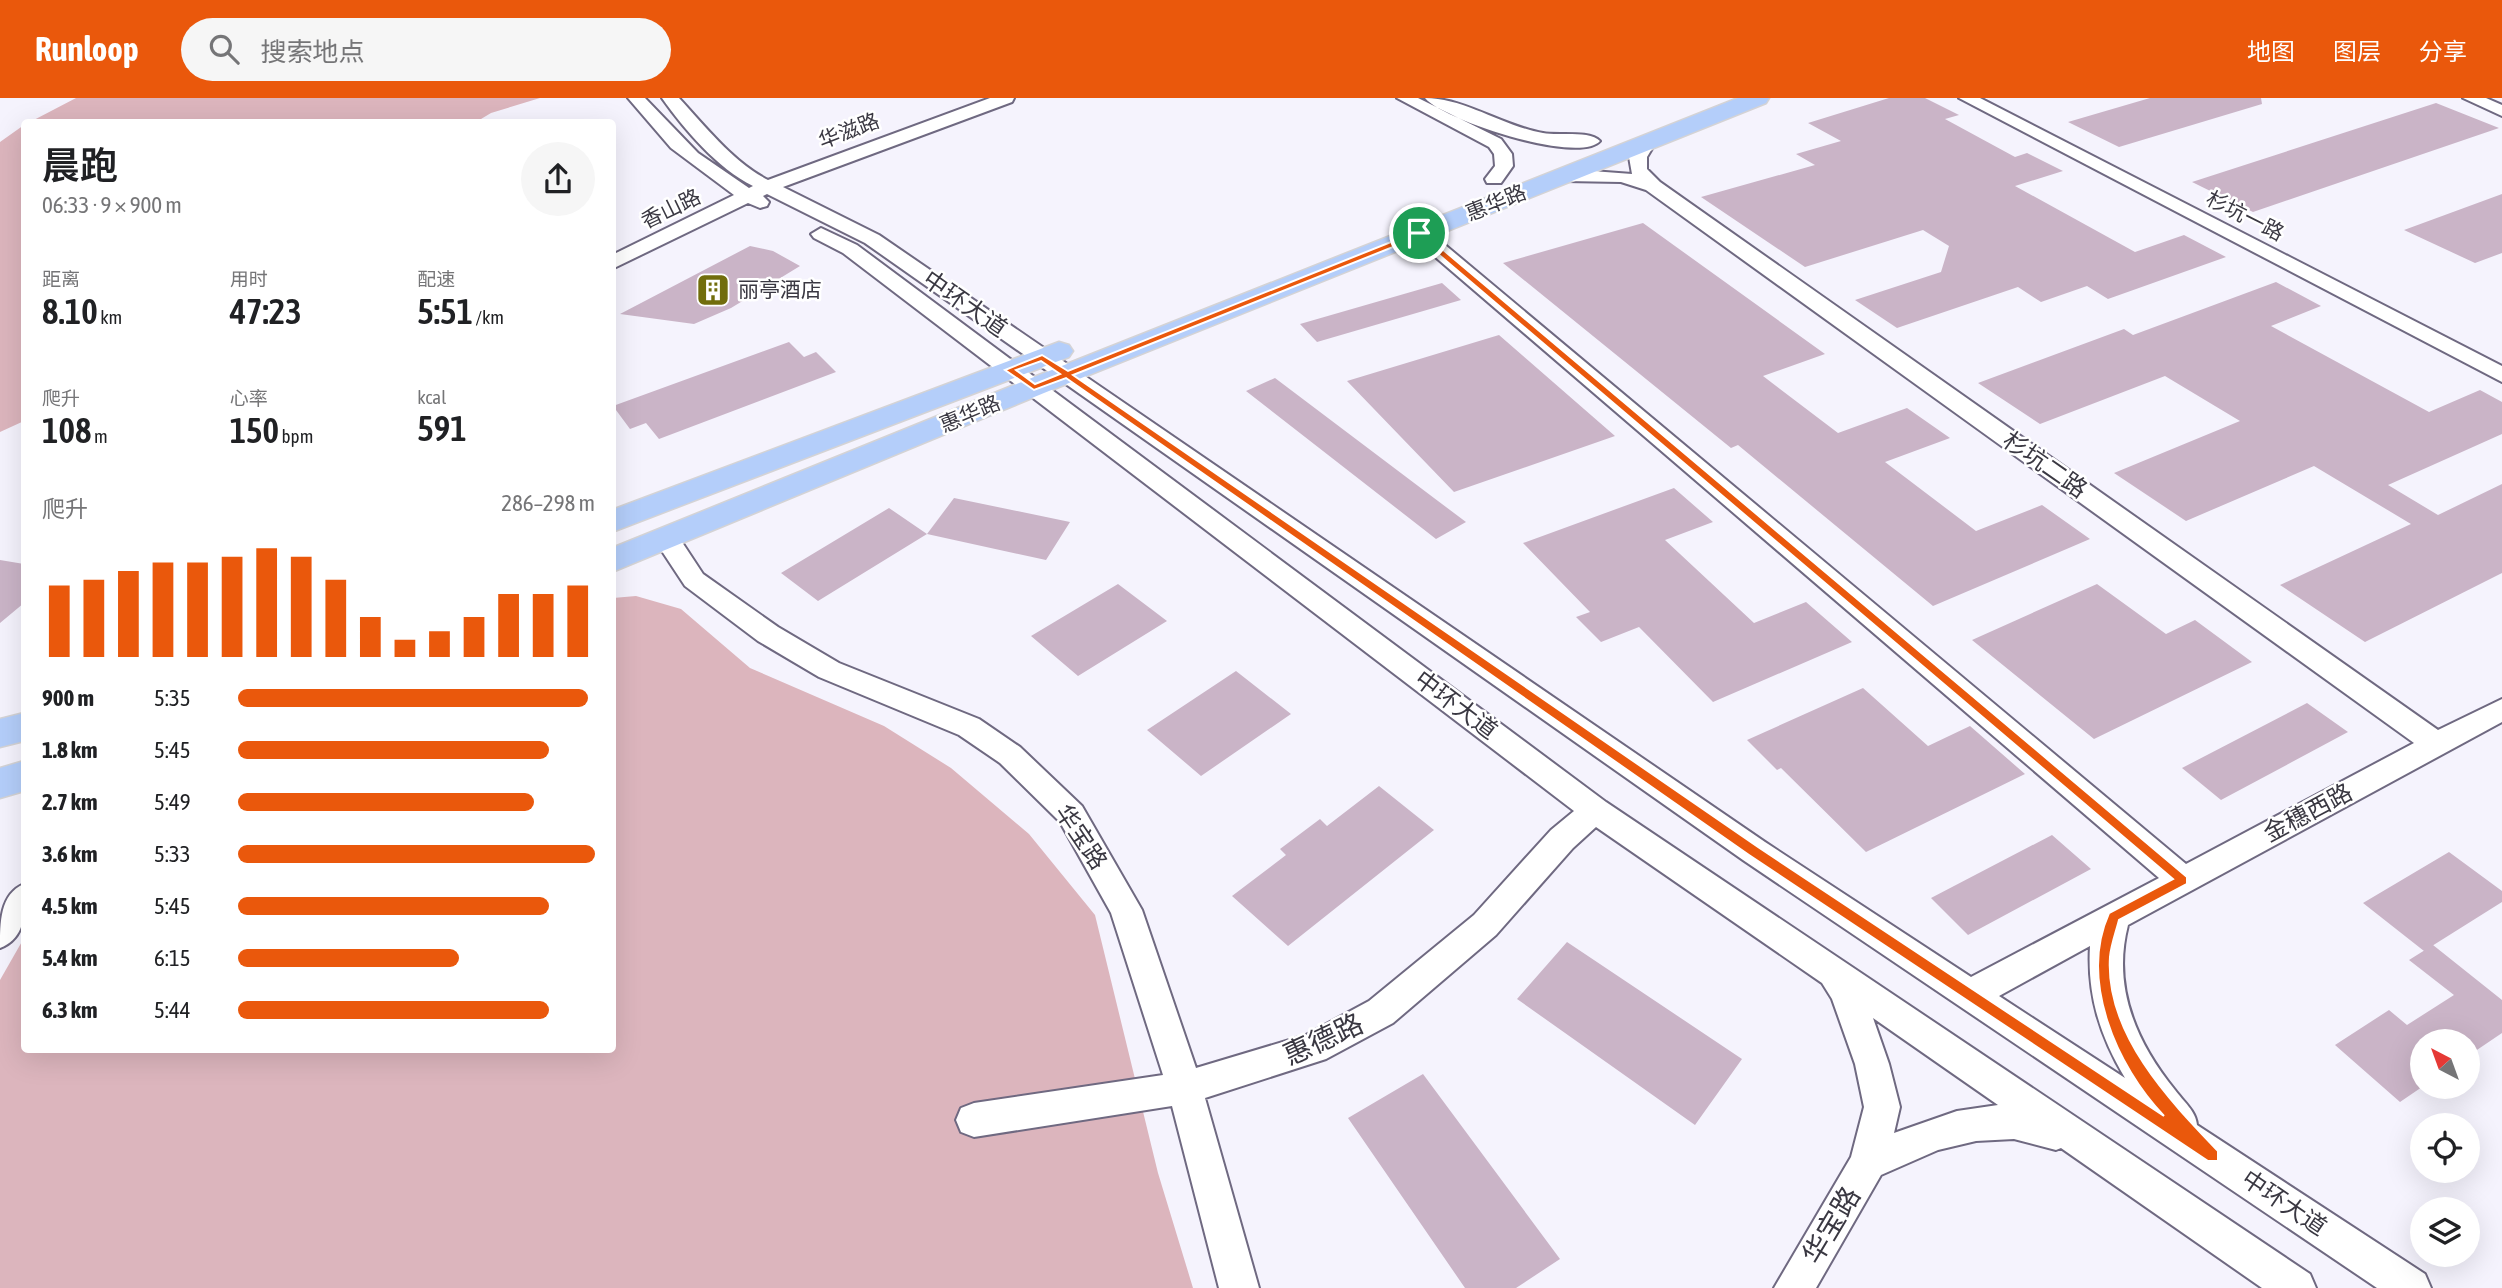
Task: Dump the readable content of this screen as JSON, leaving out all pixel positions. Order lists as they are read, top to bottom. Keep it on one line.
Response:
{"streets":{"main road":["惠华路"],"street":["华滋路","香山路","杉坑一路","中环大道","杉坑二路","金穗西路","华宝路","惠德路"]},"crossings":[["华滋路","香山路"],["华滋路","中环大道"],["惠华路","中环大道"],["惠华路","华宝路"],["香山路","中环大道"],["中环大道","金穗西路"],["中环大道","华宝路"],["中环大道","惠德路"],["杉坑二路","金穗西路"],["华宝路","惠德路"]],"places":{"building":["丽亭酒店"]},"north":"top left","page":{"header":"Runloop","search":"搜索地点","nav":["地图","图层","分享"],"heading":["晨跑","06:33 · 9 × 900 m"],"stats":[["距离","8.10 km"],["用时","47:23"],["配速","5:51 /km"],["爬升","108 m"],["心率","150 bpm"],["kcal","591"]],"chart":["爬升","286–298 m"],"list":[{"name":"900 m","note":"5:35"},{"name":"1.8 km","note":"5:45"},{"name":"2.7 km","note":"5:49"},{"name":"3.6 km","note":"5:33"},{"name":"4.5 km","note":"5:45"},{"name":"5.4 km","note":"6:15"},{"name":"6.3 km","note":"5:44"}]}}
